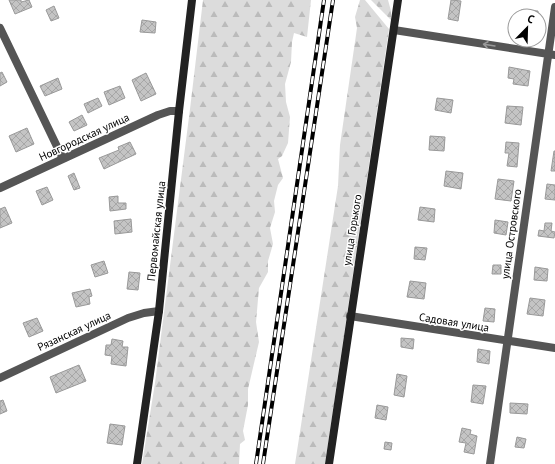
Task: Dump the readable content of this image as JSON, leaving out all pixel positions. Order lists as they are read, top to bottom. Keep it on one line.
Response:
{"streets":{"street":["Новгородская улица","улица Горького","Первомайская улица","улица Островского","Садовая улица","Рязанская улица"]},"crossings":[["Новгородская улица","Первомайская улица"],["улица Горького","Садовая улица"],["Первомайская улица","Рязанская улица"],["улица Островского","Садовая улица"]],"north":"top right"}
